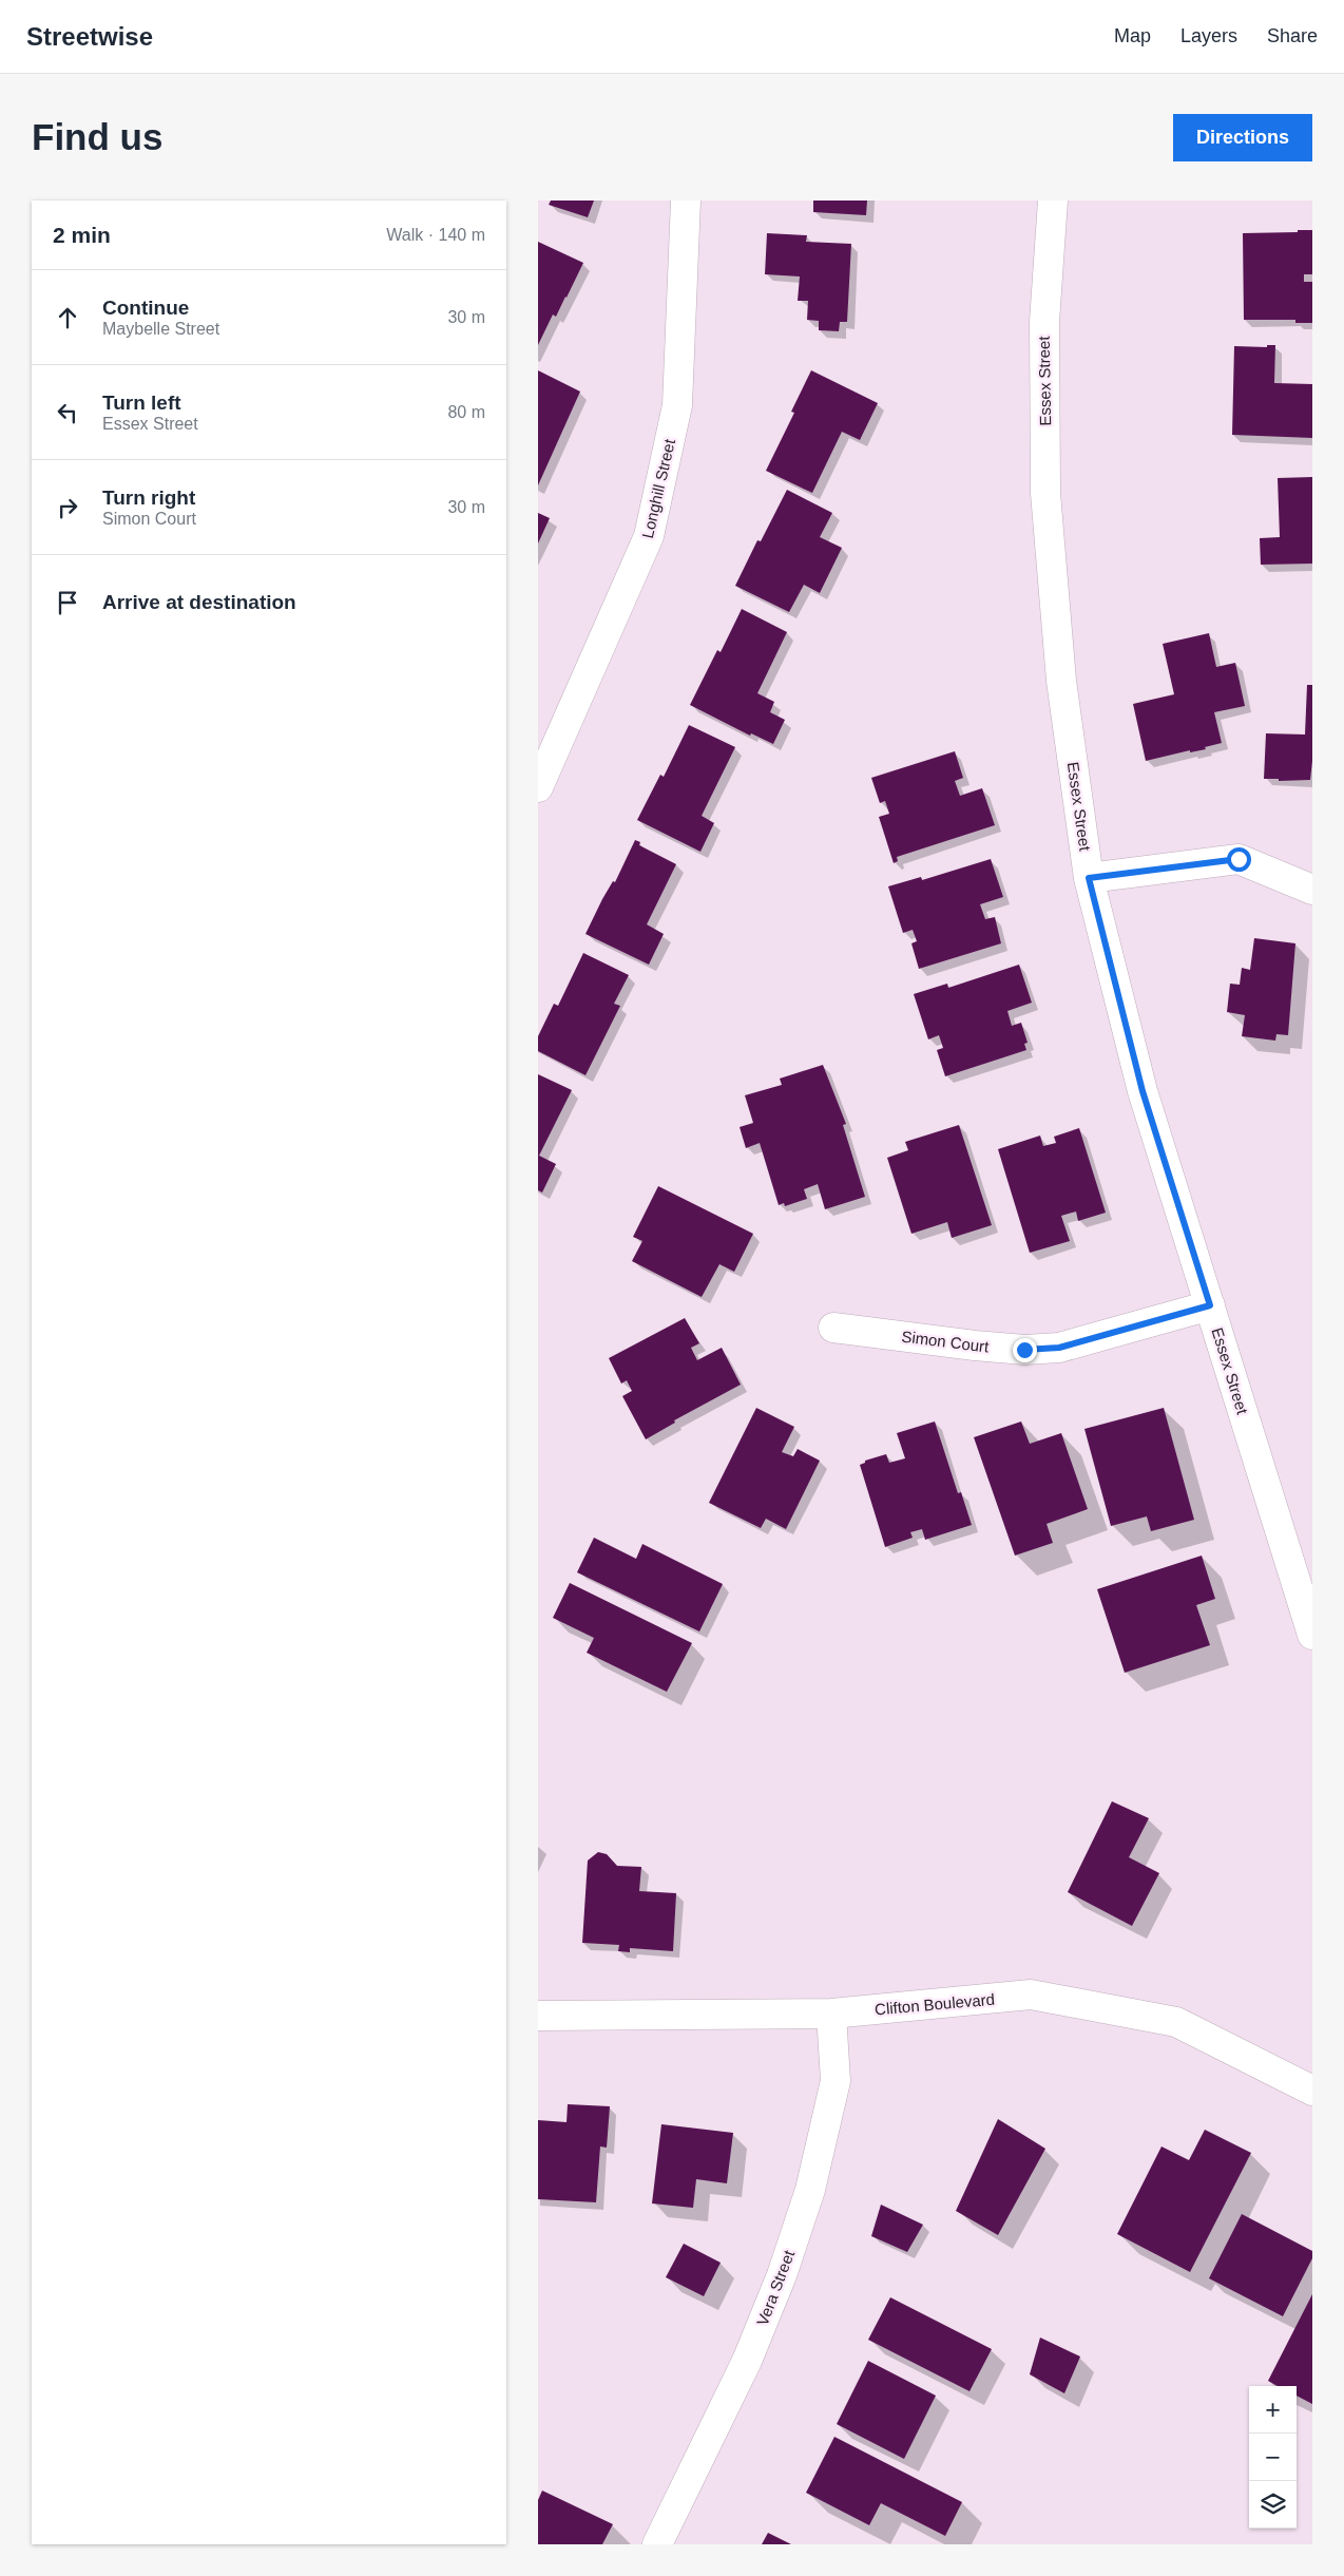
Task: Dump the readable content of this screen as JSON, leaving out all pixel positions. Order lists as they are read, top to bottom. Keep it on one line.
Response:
{"streets":{"street":["Essex Street","Longhill Street","Simon Court","Clifton Boulevard","Vera Street"]},"crossings":[["Essex Street","Simon Court"],["Clifton Boulevard","Vera Street"]],"page":{"header":"Streetwise","nav":["Map","Layers","Share"],"buttons":"Directions","title":"Find us","heading":["2 min","Walk · 140 m"],"list":[["Continue","Maybelle Street","30 m"],["Turn left","Essex Street","80 m"],["Turn right","Simon Court","30 m"],"Arrive at destination"],"map_buttons":["+","−"]}}
